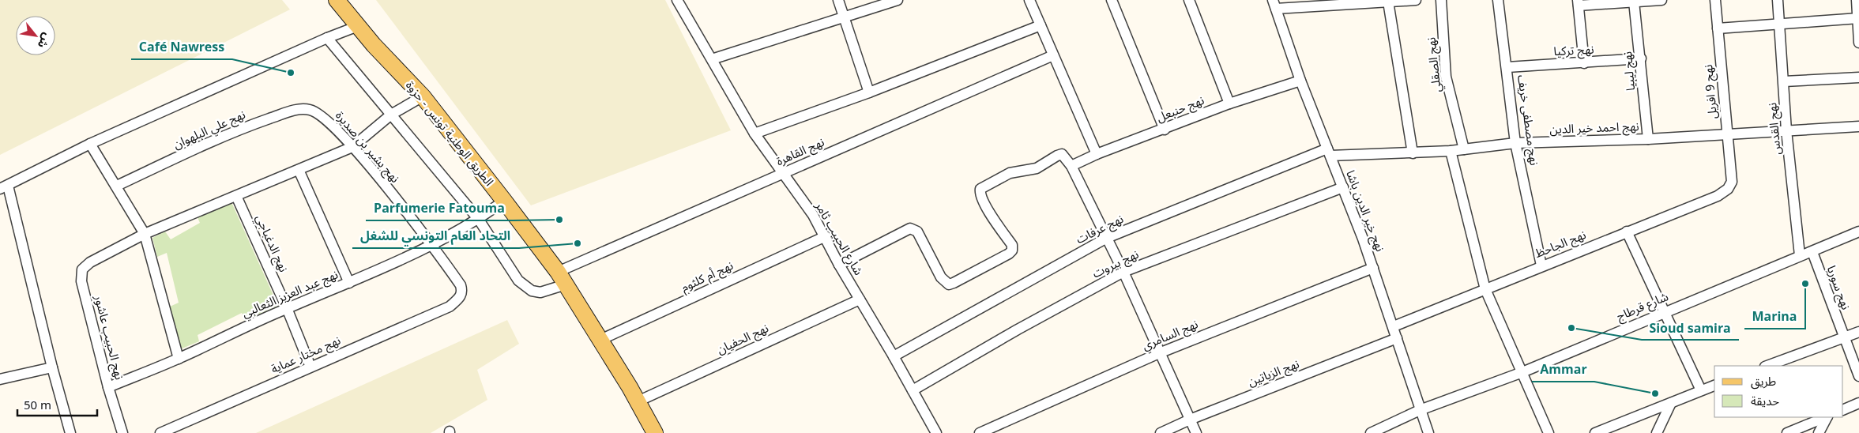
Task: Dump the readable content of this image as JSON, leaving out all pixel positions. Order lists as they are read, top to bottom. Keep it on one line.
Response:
{"streets":{"main road":["الطريق الوطنية تونس - حزوة"],"street":["نهج تركيا","نهج الصقلي","نهج ليبيا","نهج 9 افريل","نهج حنبعل","نهج مصطفى خريف","نهج احمد خير الدين","نهج القدس","نهج علي البلهوان","نهج بشير بن صديرة","نهج القاهرة","نهج خير الدين باشا","نهج عرفات","شارع الحبيب ثامر","نهج الدغباجي","نهج الجاحظ","نهج بيروت","نهج أم كلثوم","نهج سوريا","نهج عبد العزيز الثعالبي","شارع قرطاج","نهج السامري","نهج الحبيب عاشور","نهج الحفيان","نهج مختار عماية","نهج الزياتين"]},"crossings":[["نهج تركيا","نهج ليبيا"],["نهج تركيا","نهج مصطفى خريف"],["نهج الصقلي","نهج احمد خير الدين"],["نهج ليبيا","نهج احمد خير الدين"],["نهج 9 افريل","نهج احمد خير الدين"],["نهج 9 افريل","نهج الجاحظ"],["نهج حنبعل","نهج خير الدين باشا"],["نهج حنبعل","شارع الحبيب ثامر"],["نهج مصطفى خريف","نهج احمد خير الدين"],["نهج مصطفى خريف","نهج الجاحظ"],["نهج احمد خير الدين","نهج القدس"],["نهج احمد خير الدين","نهج خير الدين باشا"],["نهج احمد خير الدين","نهج عرفات"],["نهج القدس","شارع قرطاج"],["نهج علي البلهوان","نهج بشير بن صديرة"],["الطريق الوطنية تونس - حزوة","نهج القاهرة"],["الطريق الوطنية تونس - حزوة","نهج أم كلثوم"],["الطريق الوطنية تونس - حزوة","نهج عبد العزيز الثعالبي"],["الطريق الوطنية تونس - حزوة","نهج الحفيان"],["نهج بشير بن صديرة","نهج عبد العزيز الثعالبي"],["نهج بشير بن صديرة","نهج مختار عماية"],["نهج القاهرة","شارع الحبيب ثامر"],["نهج القاهرة","نهج عبد العزيز الثعالبي"],["نهج خير الدين باشا","نهج عرفات"],["نهج خير الدين باشا","نهج الجاحظ"],["نهج خير الدين باشا","نهج بيروت"],["نهج خير الدين باشا","شارع قرطاج"],["نهج خير الدين باشا","نهج السامري"],["نهج خير الدين باشا","نهج الزياتين"],["نهج عرفات","شارع الحبيب ثامر"],["شارع الحبيب ثامر","نهج بيروت"],["شارع الحبيب ثامر","نهج أم كلثوم"],["شارع الحبيب ثامر","نهج الحفيان"],["نهج الدغباجي","نهج عبد العزيز الثعالبي"],["نهج الدغباجي","نهج مختار عماية"],["نهج سوريا","شارع قرطاج"],["نهج عبد العزيز الثعالبي","نهج الحبيب عاشور"]],"places":["Café Nawress","Parfumerie Fatouma","التحاد العام التونسي للشغل","Marina","Sioud samira","Ammar"],"legend":["طريق","حديقة"],"scale_bar":"50 m","north":"bottom right"}
